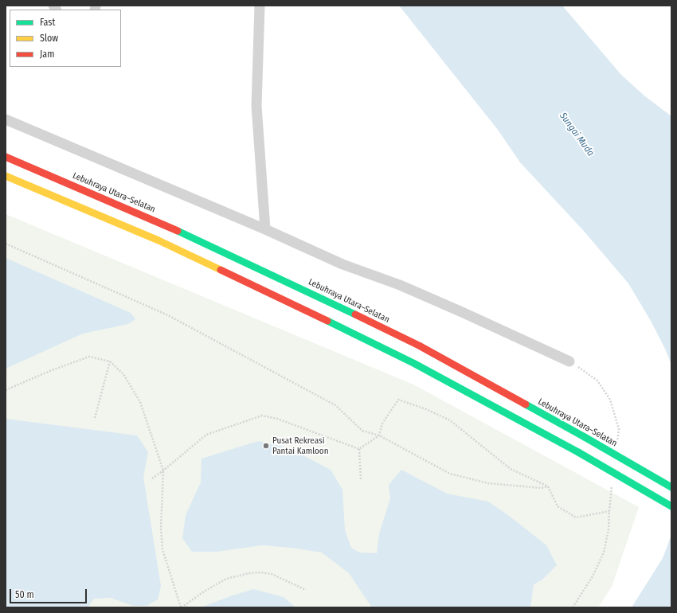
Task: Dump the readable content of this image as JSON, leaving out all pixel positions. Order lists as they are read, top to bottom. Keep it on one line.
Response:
{"streets":{"highway":["Lebuhraya Utara–Selatan"]},"water":["Sungai Muda"],"places":["Pusat Rekreasi Pantai Kamloon"],"legend":["Fast","Slow","Jam"],"scale_bar":"50 m"}
